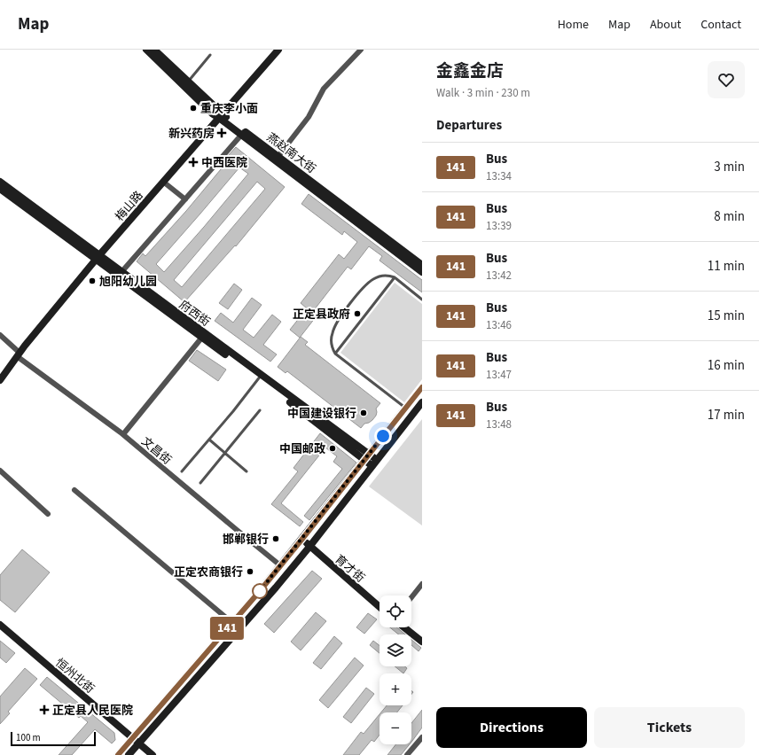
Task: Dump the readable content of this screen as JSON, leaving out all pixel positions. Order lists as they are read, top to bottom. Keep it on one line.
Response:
{"streets":{"main road":["燕赵南大街","梅山路","府西街","育才街","恒州北街"],"street":["文昌街"]},"crossings":[["梅山路","府西街"],["梅山路","文昌街"]],"places":{"other":["重庆李小面","旭阳幼儿园","正定县政府","中国建设银行","中国邮政","邯郸银行","正定农商银行"],"health":["新兴药房","中西医院","正定县人民医院"]},"lines":["bus line 141"],"scale_bar":"100 m","page":{"header":"Map","nav":["Home","Map","About","Contact"],"on_map":"141","heading":[["金鑫金店","Walk · 3 min · 230 m"],"Departures"],"list":[{"mark":"141","name":"Bus","note":"13:34","value":"3 min"},{"mark":"141","name":"Bus","note":"13:39","value":"8 min"},{"mark":"141","name":"Bus","note":"13:42","value":"11 min"},{"mark":"141","name":"Bus","note":"13:46","value":"15 min"},{"mark":"141","name":"Bus","note":"13:47","value":"16 min"},{"mark":"141","name":"Bus","note":"13:48","value":"17 min"}],"map_buttons":["+","−"],"buttons":["Directions","Tickets"],"scale":"100 m"}}
